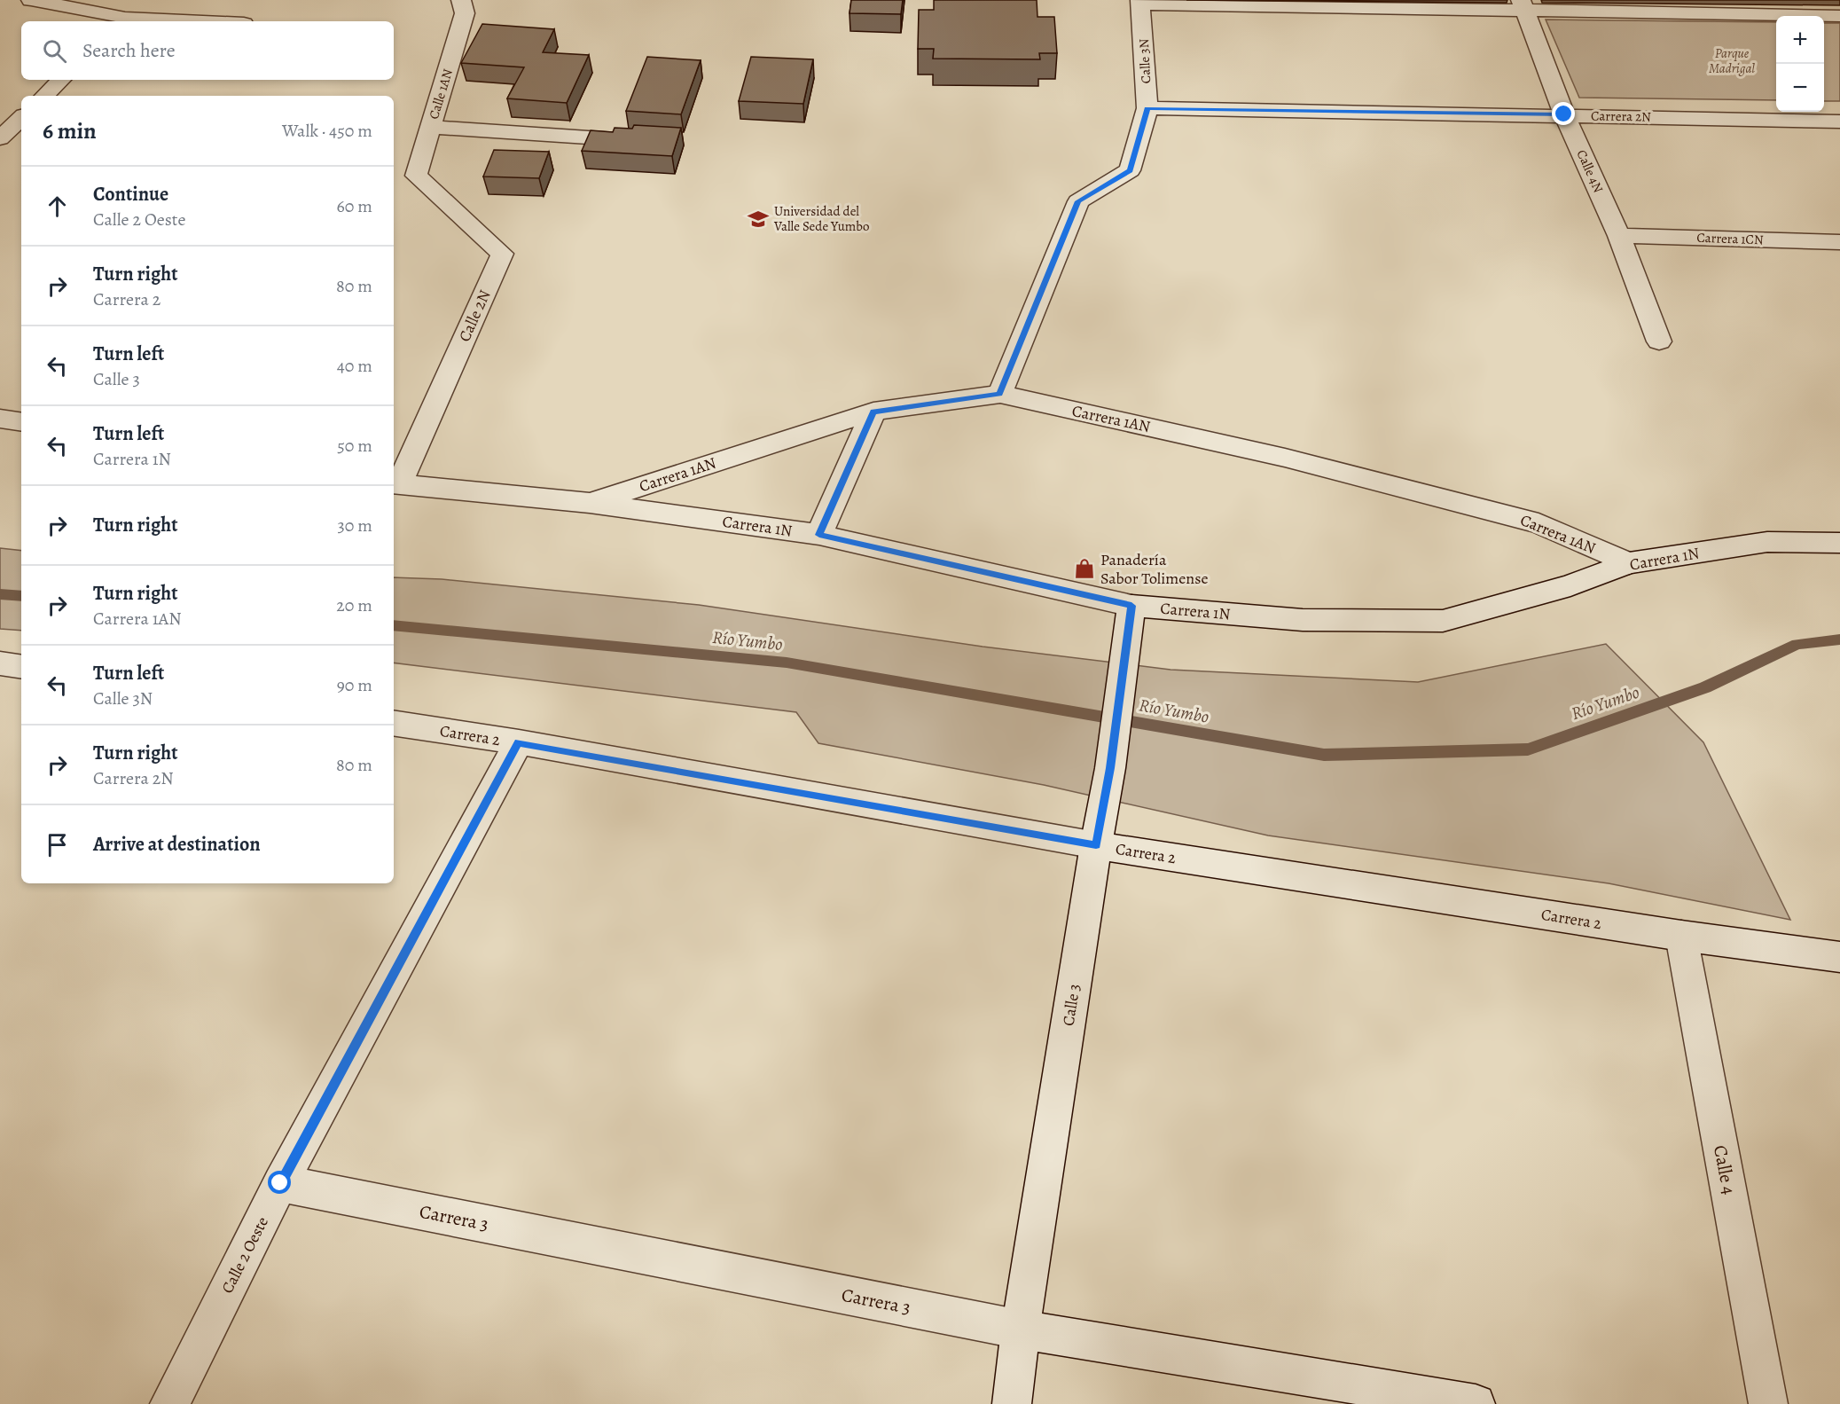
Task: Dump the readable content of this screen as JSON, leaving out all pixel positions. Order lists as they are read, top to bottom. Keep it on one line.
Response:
{"streets":{"street":["Calle 3N","Calle 1AN","Carrera 2N","Calle 4N","Carrera 1CN","Calle 2N","Carrera 1AN","Carrera 1N","Carrera 2","Calle 3","Calle 4","Carrera 3","Calle 2 Oeste"]},"crossings":[["Calle 3N","Carrera 2N"],["Calle 3N","Carrera 1AN"],["Calle 1AN","Calle 2N"],["Carrera 2N","Calle 4N"],["Calle 4N","Carrera 1CN"],["Calle 2N","Carrera 1N"],["Carrera 1AN","Carrera 1N"],["Carrera 1N","Calle 3"],["Carrera 2","Calle 3"],["Carrera 2","Calle 4"],["Carrera 2","Calle 2 Oeste"],["Calle 3","Carrera 3"],["Carrera 3","Calle 2 Oeste"]],"water":["Río Yumbo"],"parks":["Parque Madrigal"],"places":{"school or university":["Universidad del Valle Sede Yumbo"],"shop":["Panadería Sabor Tolimense"]},"page":{"map_buttons":["+","−"],"search":"Search here","heading":["6 min","Walk · 450 m"],"list":[["Continue","Calle 2 Oeste","60 m"],["Turn right","Carrera 2","80 m"],["Turn left","Calle 3","40 m"],["Turn left","Carrera 1N","50 m"],["Turn right","30 m"],["Turn right","Carrera 1AN","20 m"],["Turn left","Calle 3N","90 m"],["Turn right","Carrera 2N","80 m"],"Arrive at destination"]}}
